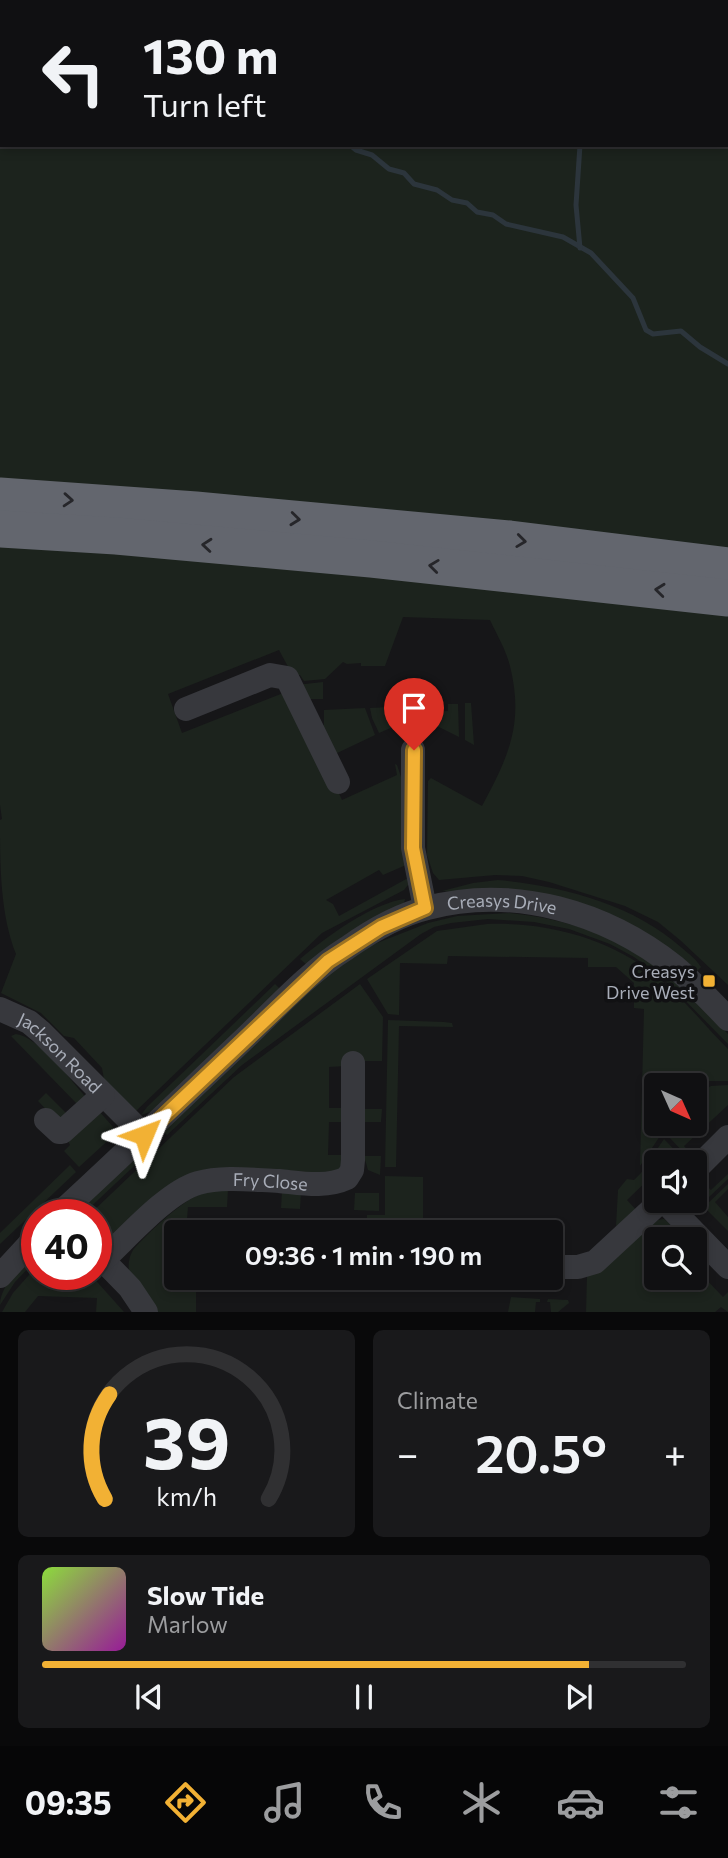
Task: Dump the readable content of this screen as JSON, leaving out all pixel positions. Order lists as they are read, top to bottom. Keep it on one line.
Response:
{"streets":{"street":["Creasys Drive","Jackson Road","Fry Close"]},"crossings":[["Creasys Drive","Jackson Road"]],"places":{"transit":["Creasys Drive West"]},"north":"bottom right","page":{"turn":["130 m","Turn left"],"limit":"40","trip":"09:36 · 1 min · 190 m","tile":"Climate","heat":["−","20.5°","+"],"song":["Slow Tide","Marlow"],"tabs":"09:35","gauge":["39","km/h"]}}
